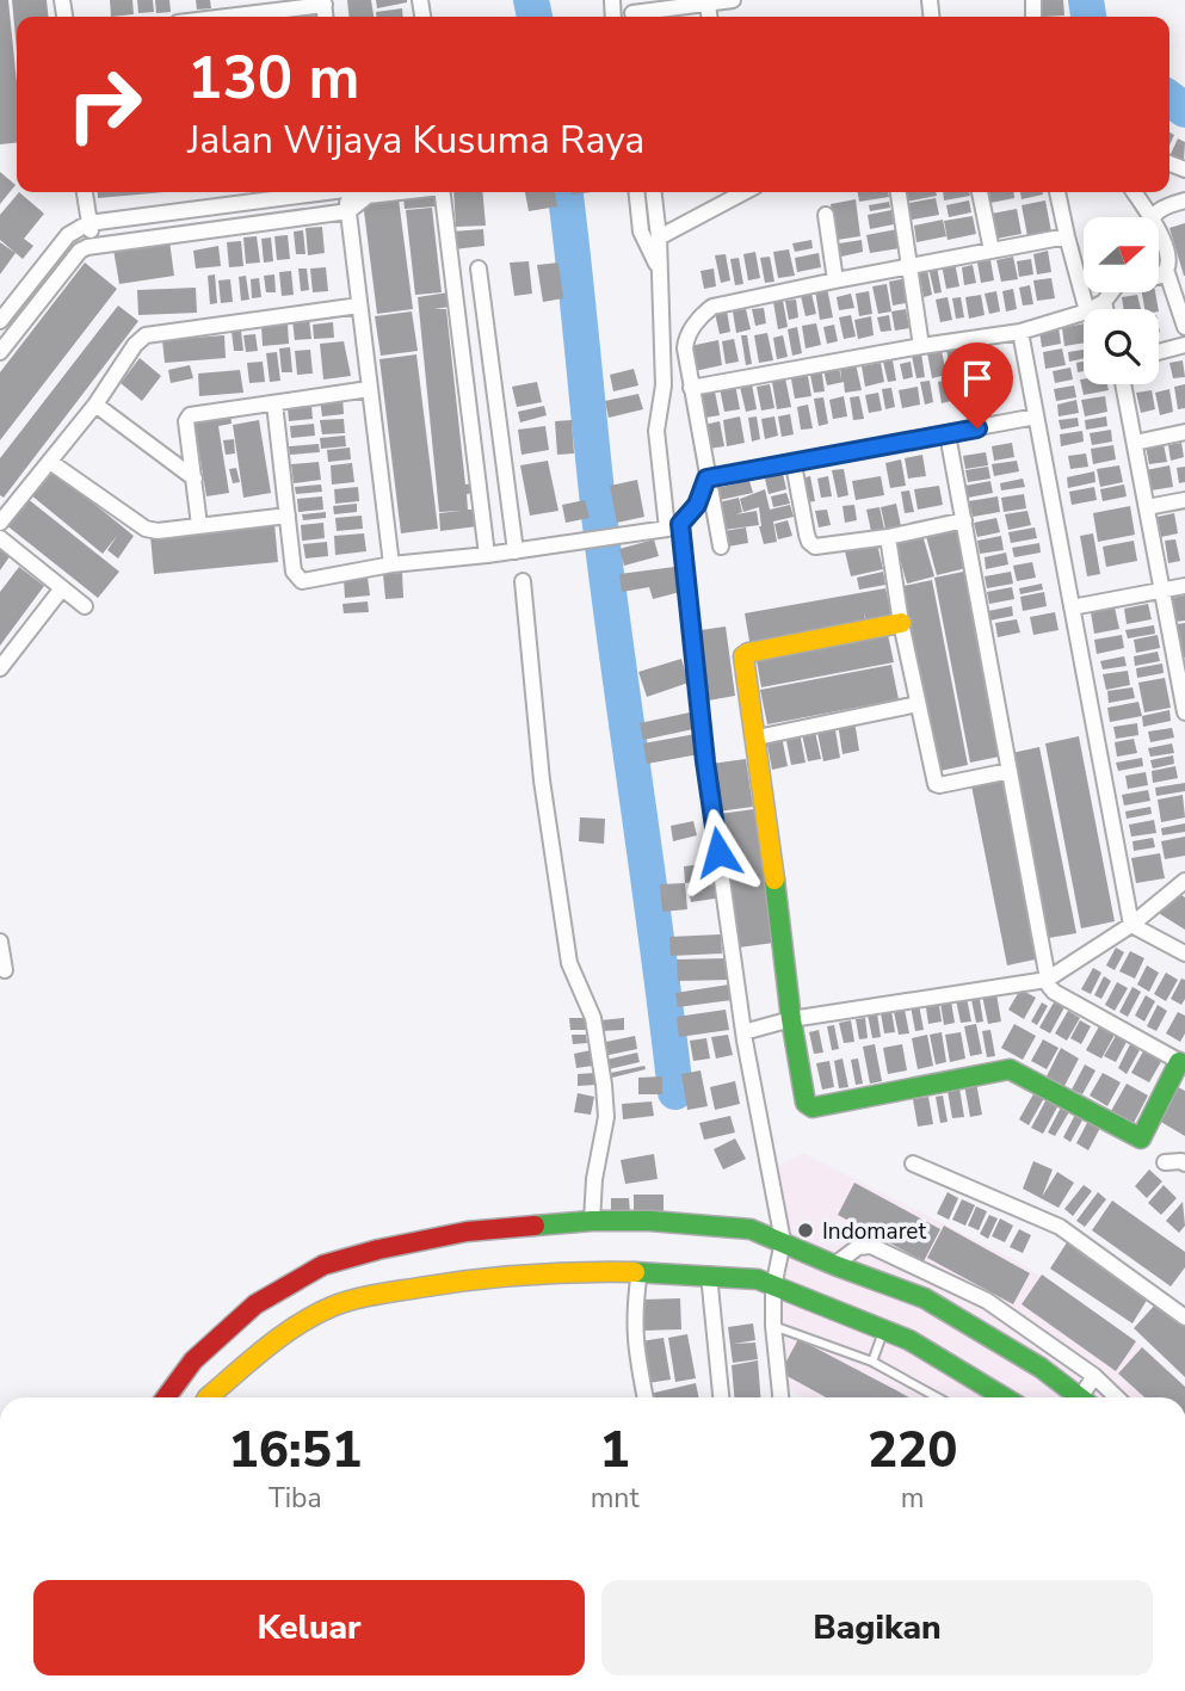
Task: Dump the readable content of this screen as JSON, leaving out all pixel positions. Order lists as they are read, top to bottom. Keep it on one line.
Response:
{"places":["Indomaret"],"north":"right","page":{"turn":["130 m","Jalan Wijaya Kusuma Raya"],"eta":["16:51","Tiba","1","mnt","220","m"],"buttons":["Keluar","Bagikan"]}}
